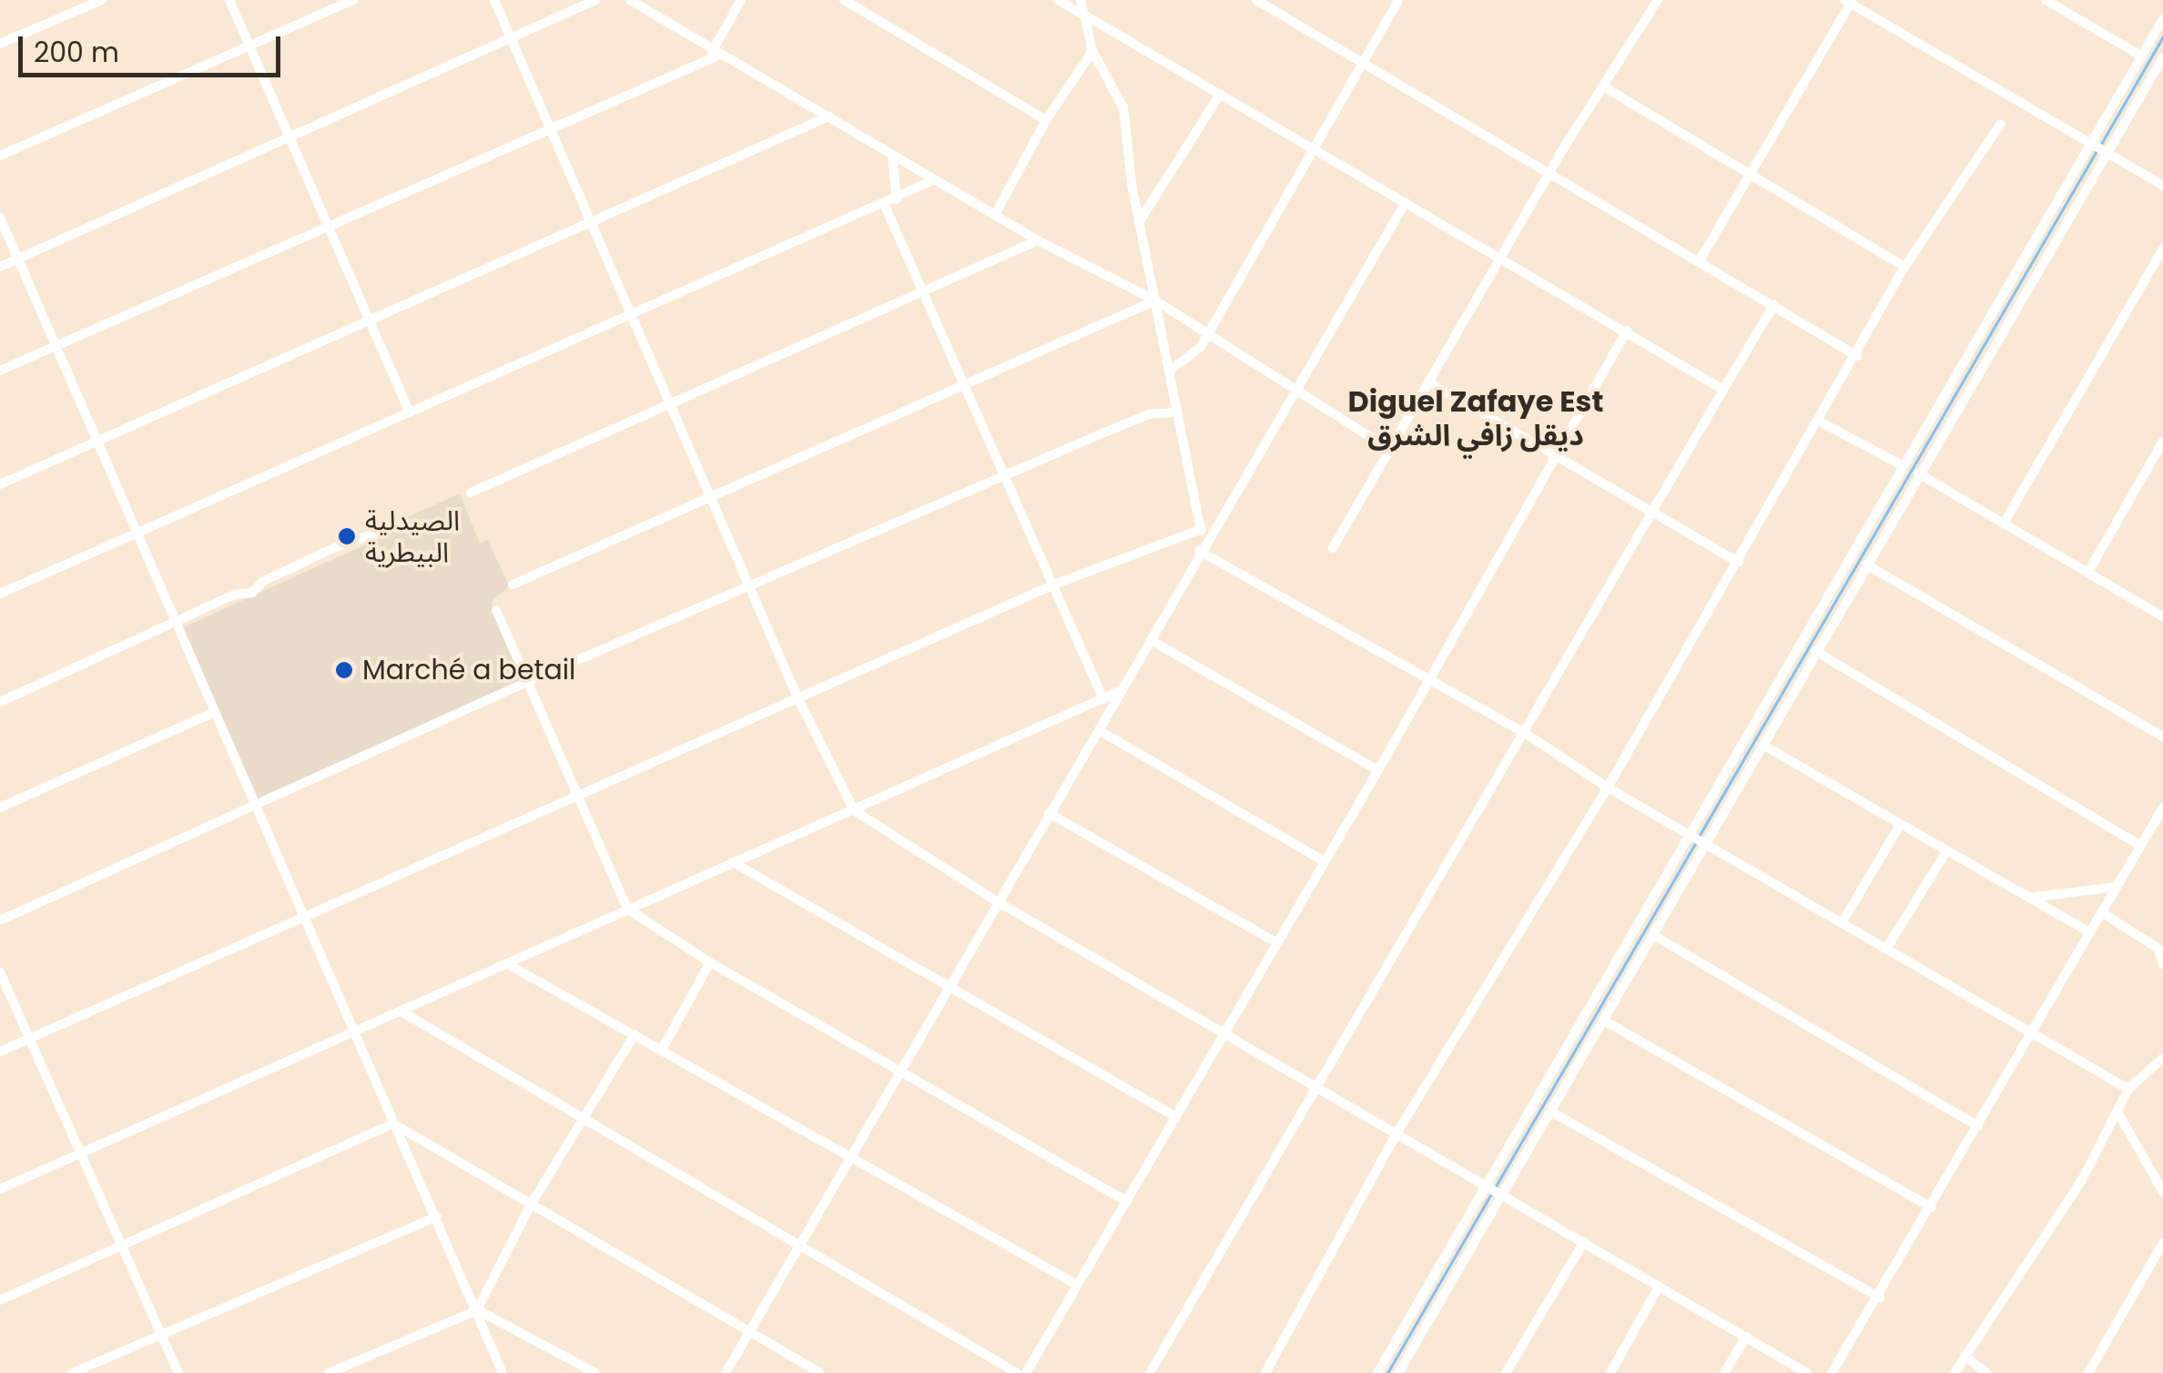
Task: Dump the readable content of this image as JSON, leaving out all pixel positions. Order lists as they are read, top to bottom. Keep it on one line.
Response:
{"districts":["Diguel Zafaye Est ديقل زافي الشرق"],"places":["الصيدلية البيطرية","Marché a betail"],"scale_bar":"200 m"}
